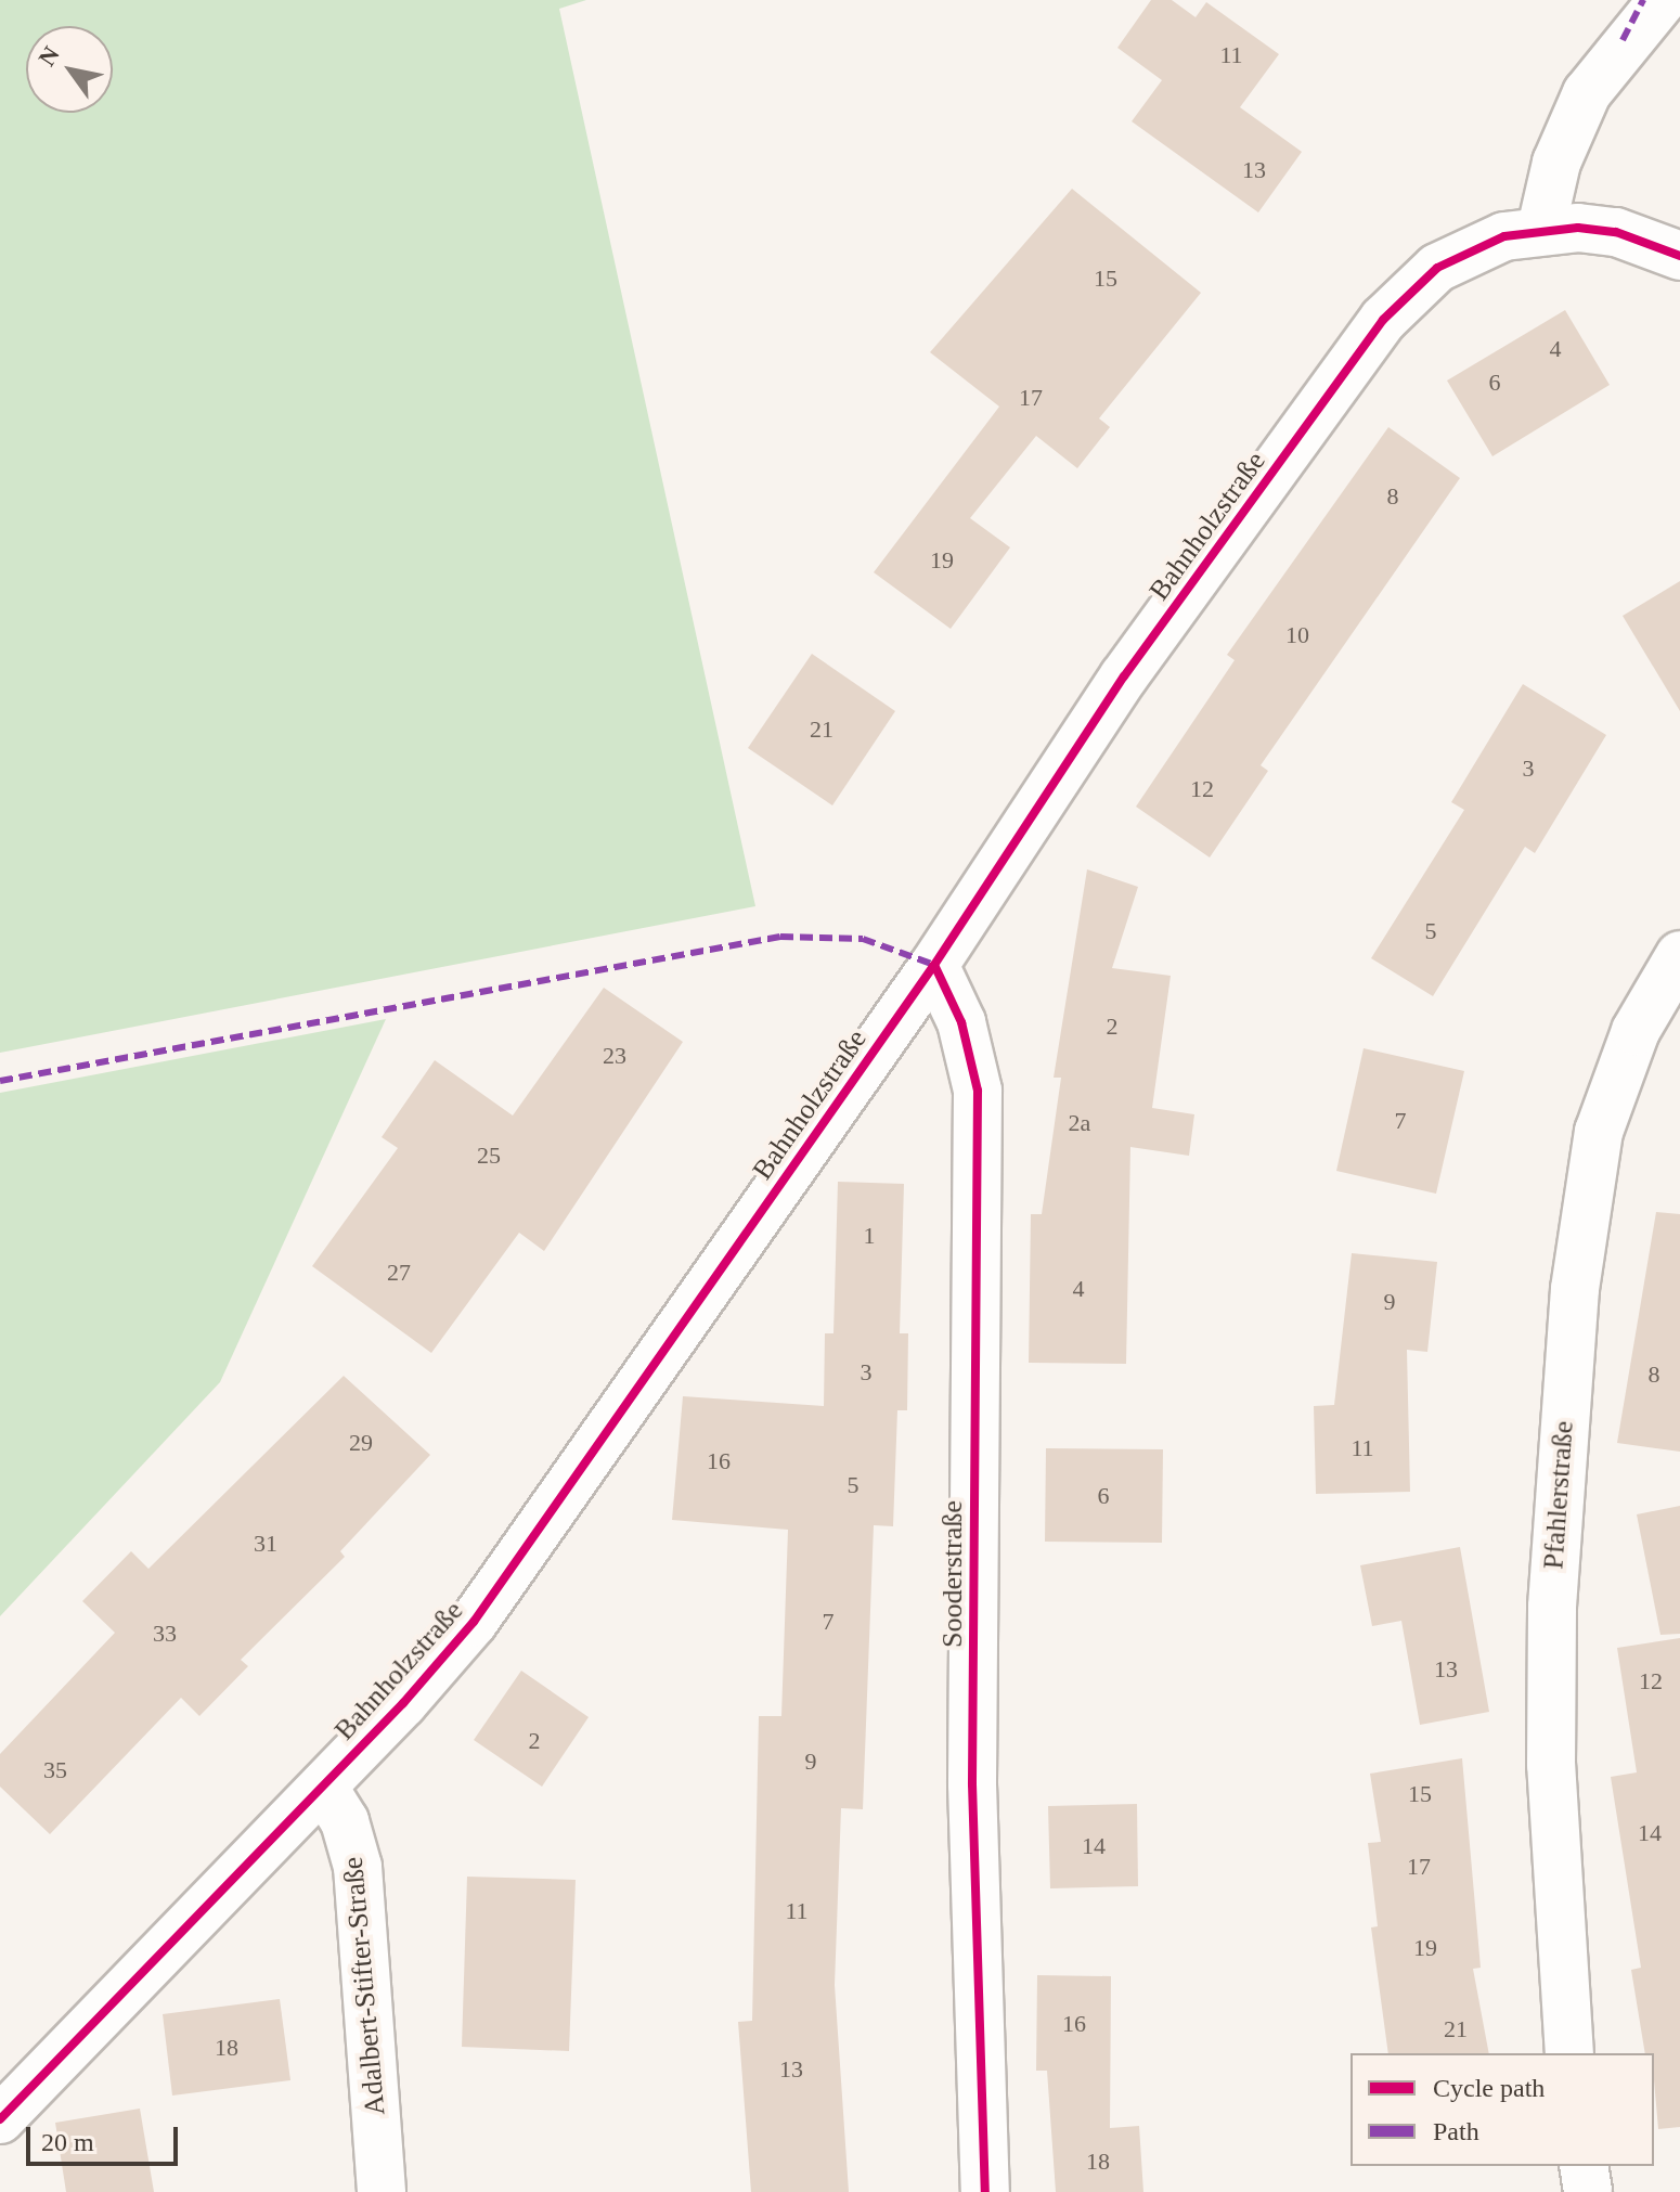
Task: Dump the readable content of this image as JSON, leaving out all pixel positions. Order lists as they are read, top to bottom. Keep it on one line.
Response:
{"streets":{"street":["Bahnholzstraße","Pfahlerstraße","Sooderstraße","Adalbert-Stifter-Straße"]},"crossings":[["Bahnholzstraße","Sooderstraße"],["Bahnholzstraße","Adalbert-Stifter-Straße"]],"house_numbers":["11","13","15","4","6","17","8","19","10","21","3","12","5","2","23","7","2a","25","1","27","4","9","3","8","29","11","16","5","6","31","7","33","13","12","2","9","35","15","14","14","17","11","19","16","21","18","13","18"],"legend":["Cycle path","Path"],"scale_bar":"20 m","north":"top left"}
